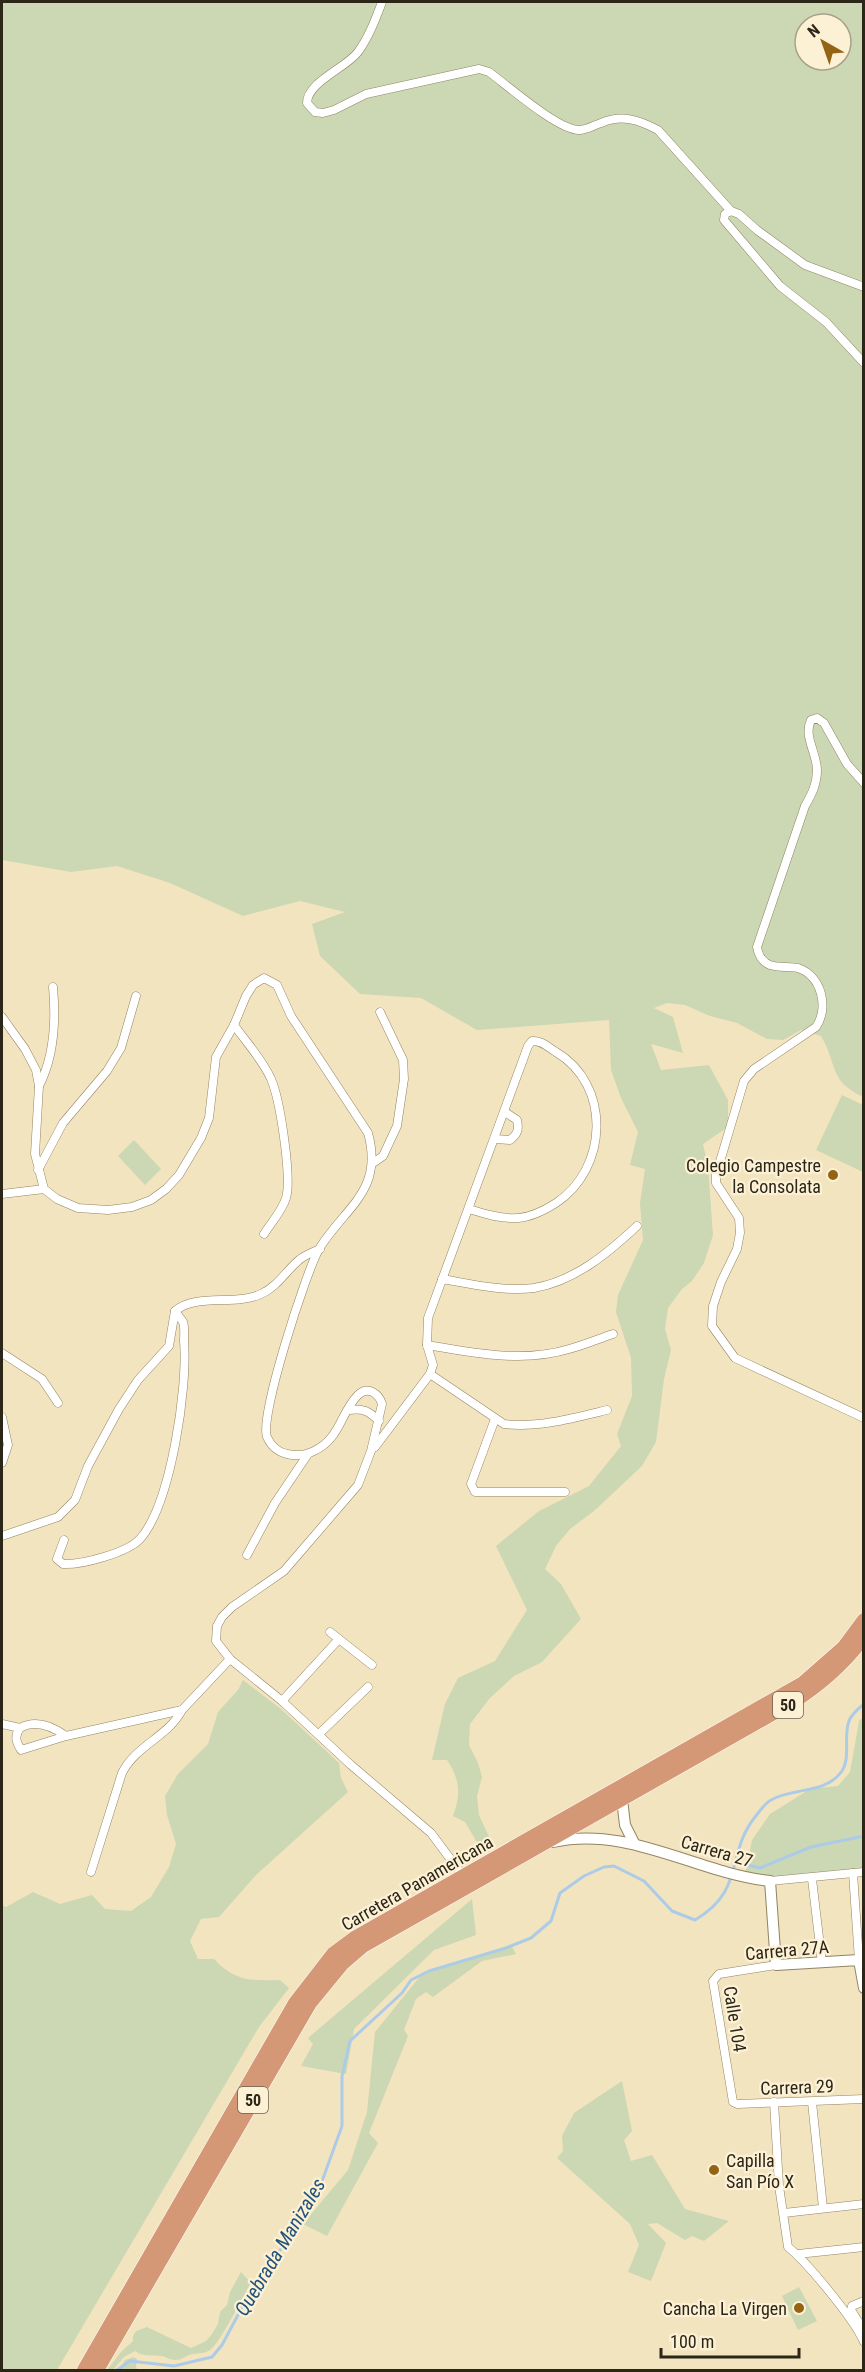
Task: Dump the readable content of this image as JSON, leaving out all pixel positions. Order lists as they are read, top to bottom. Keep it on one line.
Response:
{"streets":{"highway":["50","Carretera Panamericana"],"street":["Carrera 27","Carrera 27A","Calle 104","Carrera 29"]},"crossings":[["Carrera 27","Carretera Panamericana"],["Carrera 27A","Calle 104"],["Calle 104","Carrera 29"]],"water":["Quebrada Manizales"],"places":["Colegio Campestre la Consolata","Capilla San Pío X","Cancha La Virgen"],"scale_bar":"100 m","north":"top left"}
